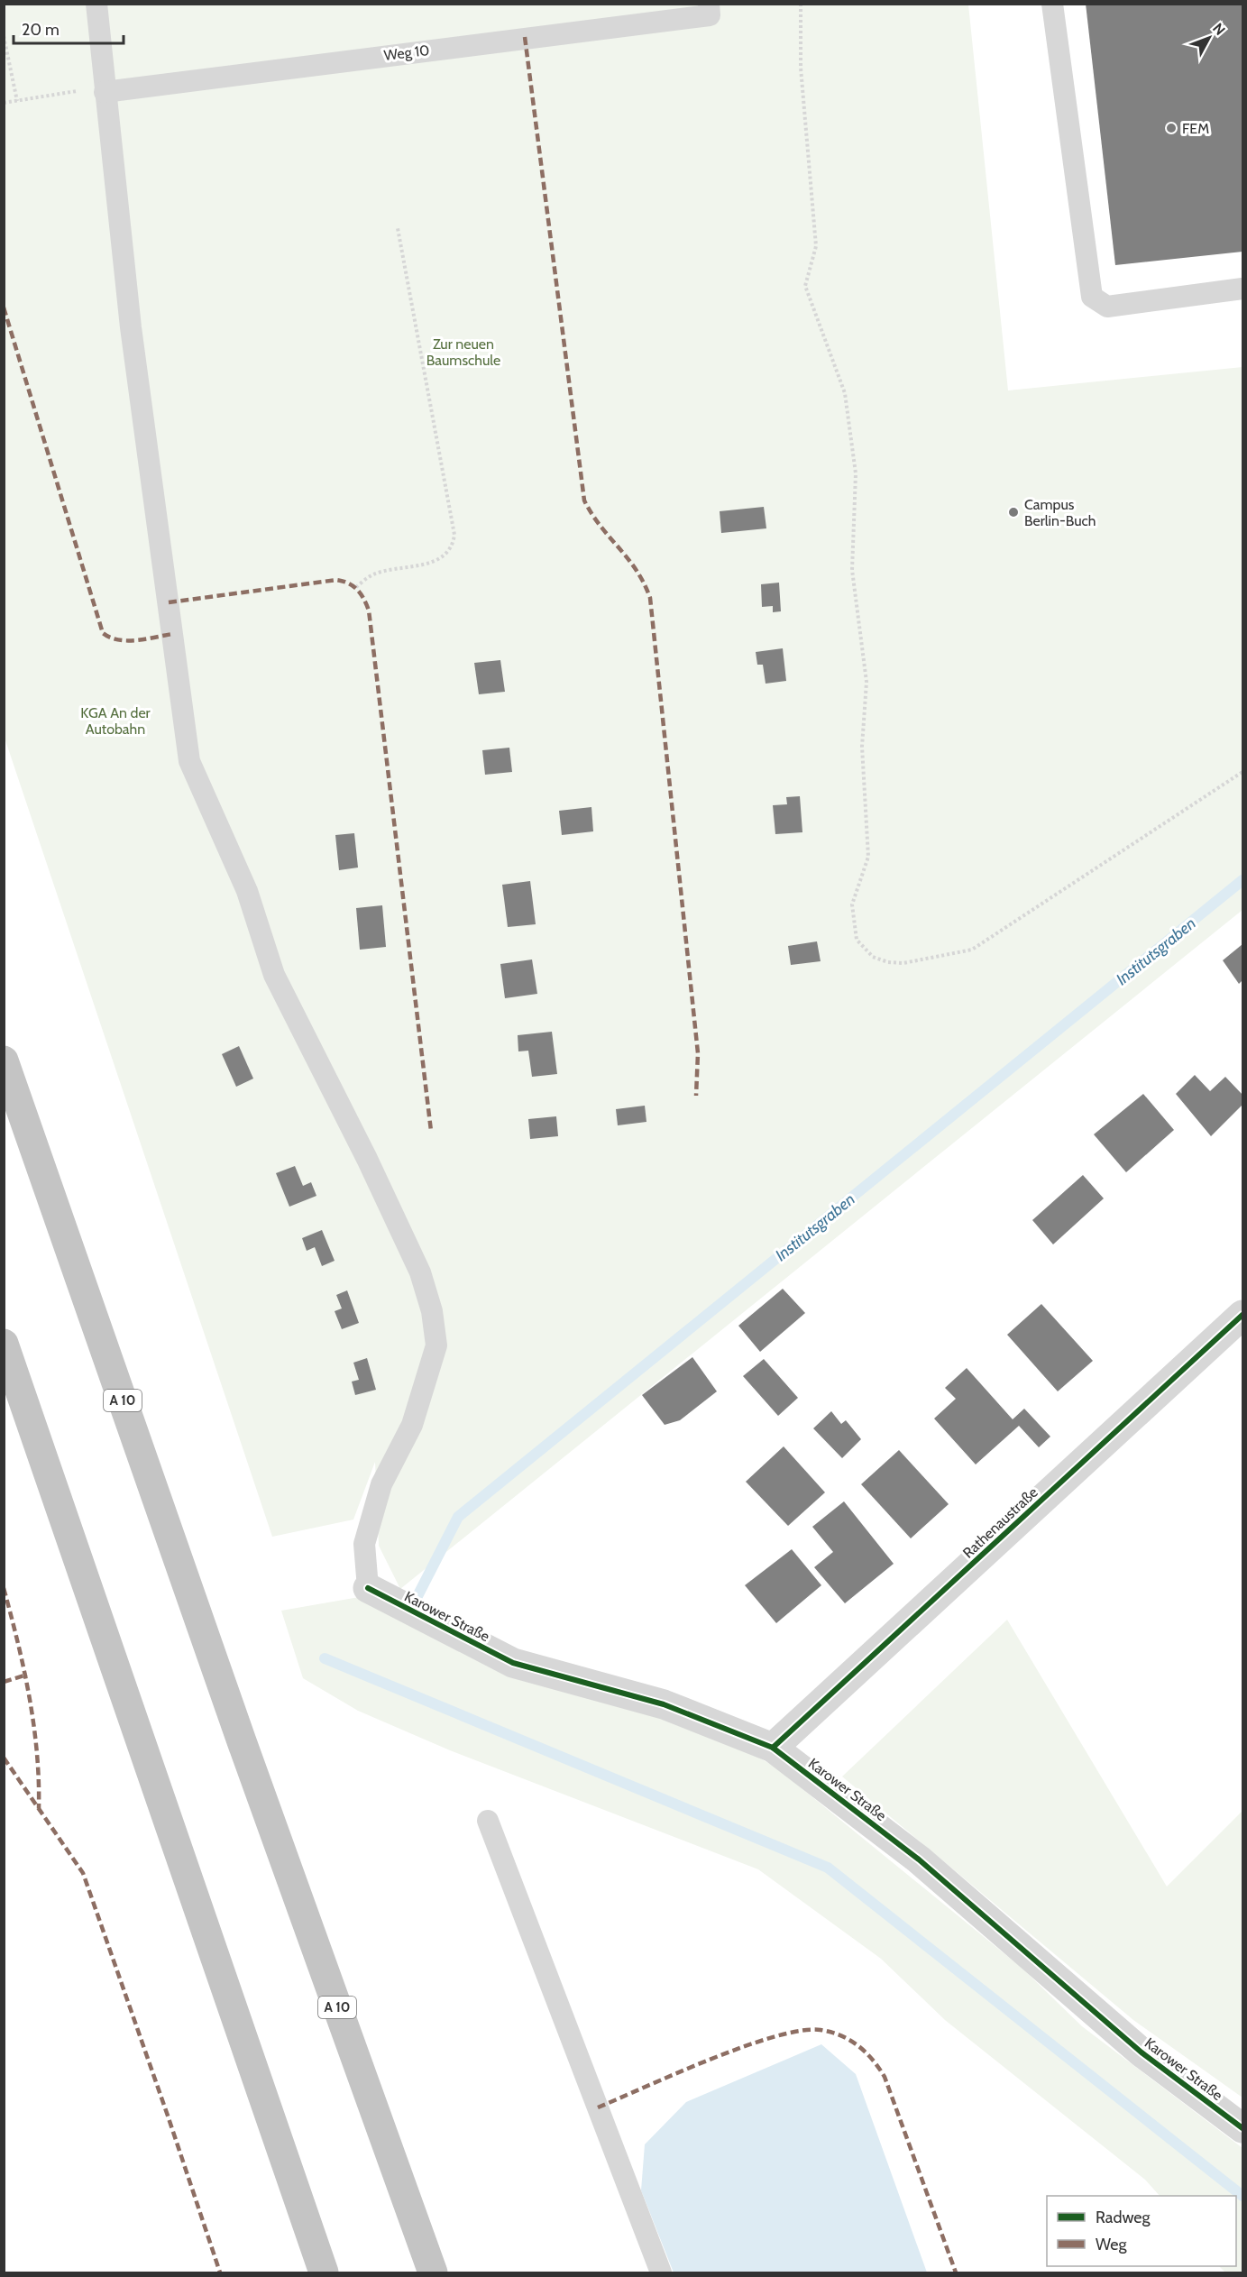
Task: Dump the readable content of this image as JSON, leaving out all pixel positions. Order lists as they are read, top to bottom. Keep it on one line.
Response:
{"streets":{"highway":["A 10"],"street":["Rathenaustraße","Karower Straße"],"lane":["Weg 10"]},"crossings":[["Rathenaustraße","Karower Straße"]],"water":["Institutsgraben"],"parks":["Zur neuen Baumschule","KGA An der Autobahn"],"places":["FEM","Campus Berlin-Buch"],"legend":["Radweg","Weg"],"scale_bar":"20 m","north":"top right"}
